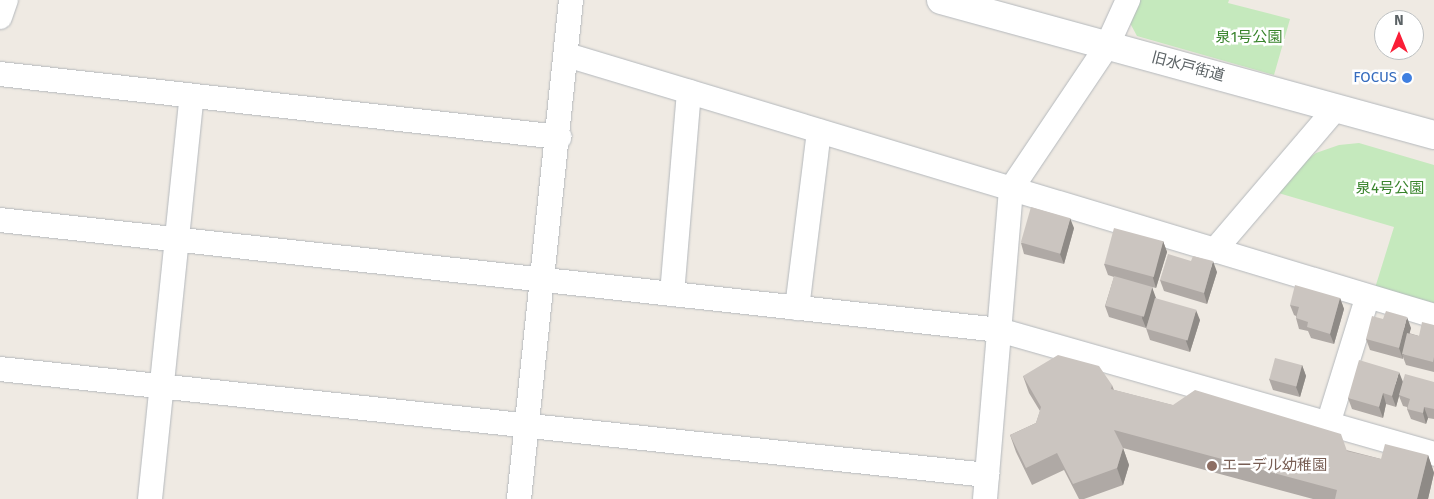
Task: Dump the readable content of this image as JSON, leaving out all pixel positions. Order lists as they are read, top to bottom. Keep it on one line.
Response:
{"streets":{"street":["旧水戸街道"]},"parks":["泉1号公園","泉4号公園"],"places":["FOCUS","エーデル幼稚園"],"north":"top"}
